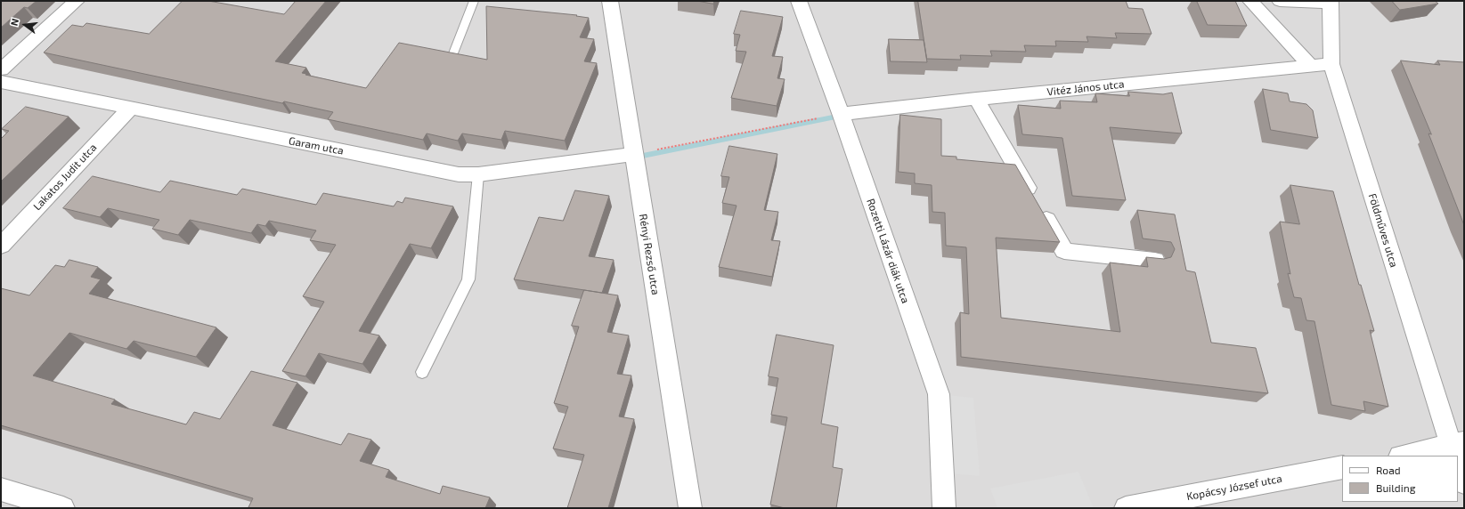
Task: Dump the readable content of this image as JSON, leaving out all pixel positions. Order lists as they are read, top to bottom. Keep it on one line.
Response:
{"streets":{"street":["Vitéz János utca","Garam utca","Lakatos Judit utca","Földműves utca","Rozetti Lázár diák utca","Rényi Rezső utca","Kopácsy József utca"]},"crossings":[["Vitéz János utca","Földműves utca"],["Vitéz János utca","Rozetti Lázár diák utca"],["Garam utca","Lakatos Judit utca"],["Garam utca","Rényi Rezső utca"]],"legend":["Road","Building"],"north":"left"}
